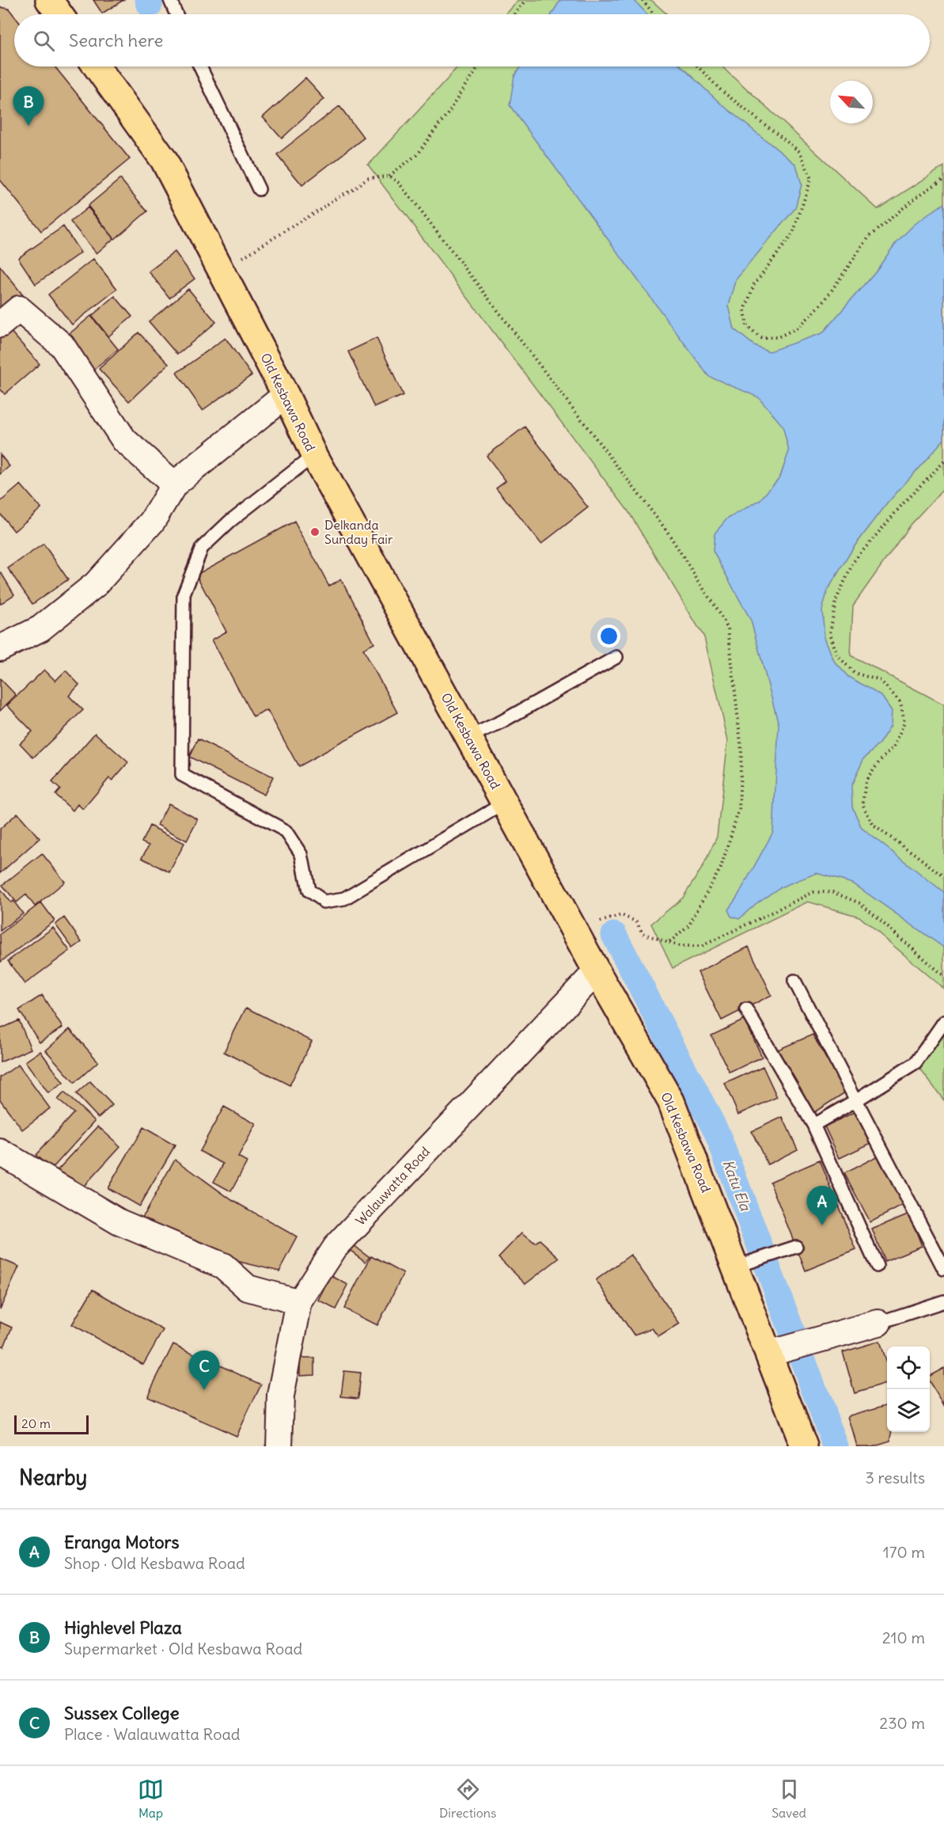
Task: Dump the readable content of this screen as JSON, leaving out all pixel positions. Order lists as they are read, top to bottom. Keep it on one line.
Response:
{"streets":{"main road":["Old Kesbawa Road"],"street":["Walauwatta Road"]},"crossings":[["Old Kesbawa Road","Walauwatta Road"]],"water":["Katu Ela"],"places":["Delkanda Sunday Fair"],"scale_bar":"20 m","north":"top left","page":{"search":"Search here","pins":["B","A","C"],"scale":"20 m","heading":["Nearby","3 results"],"list":[{"mark":"A","name":"Eranga Motors","note":"Shop · Old Kesbawa Road","value":"170 m"},{"mark":"B","name":"Highlevel Plaza","note":"Supermarket · Old Kesbawa Road","value":"210 m"},{"mark":"C","name":"Sussex College","note":"Place · Walauwatta Road","value":"230 m"}],"nav":["Map","Directions","Saved"]}}
